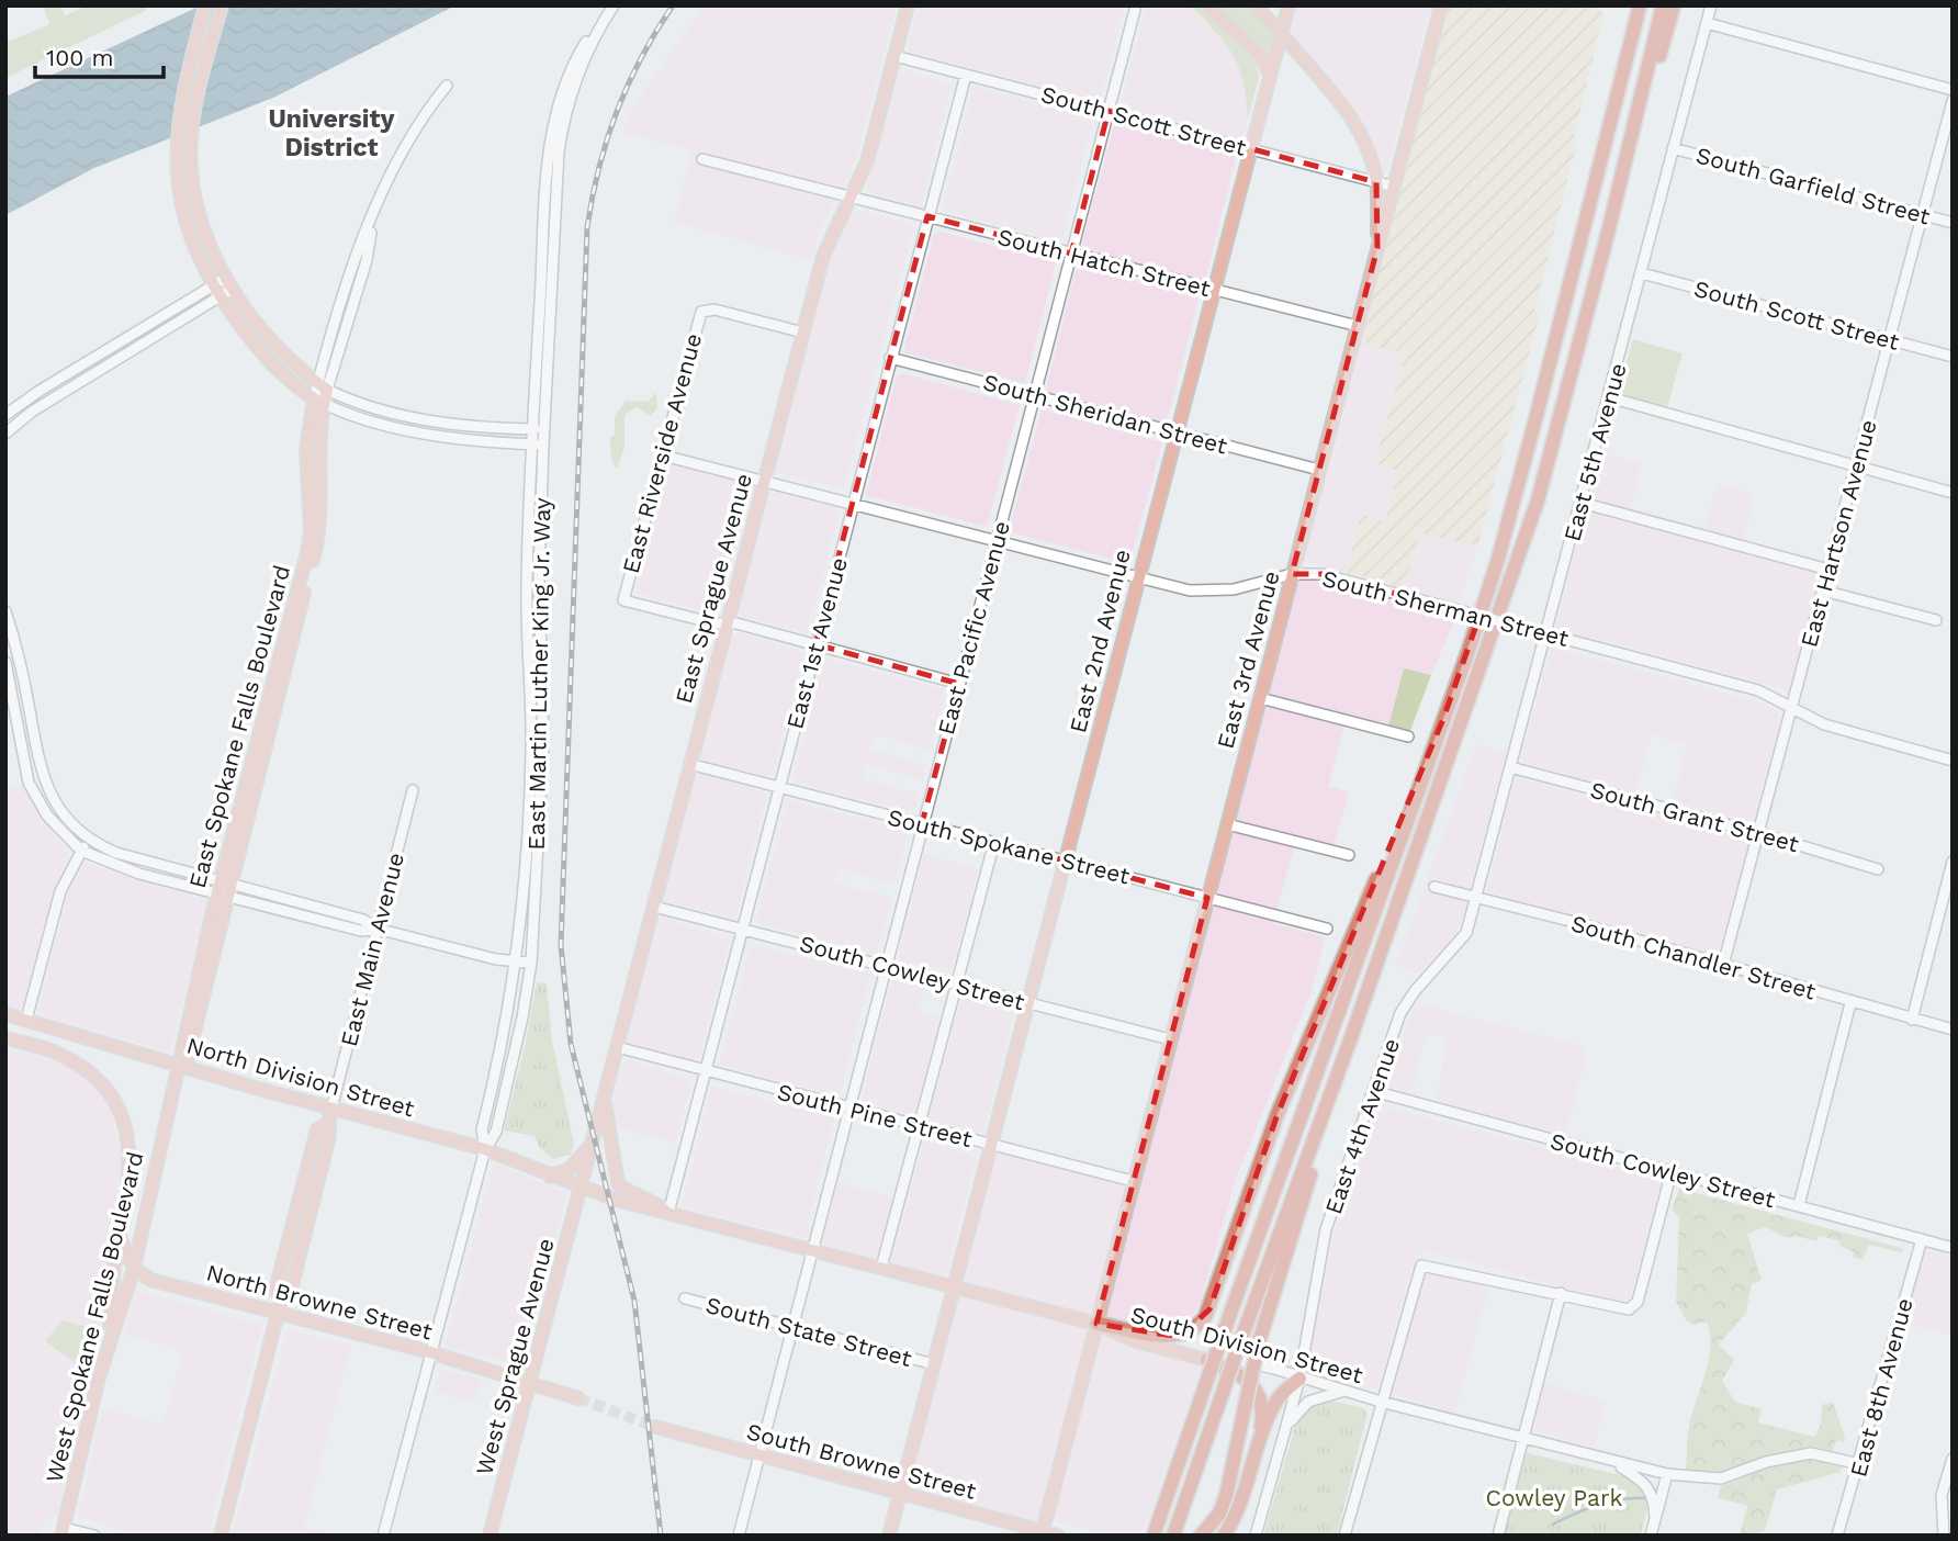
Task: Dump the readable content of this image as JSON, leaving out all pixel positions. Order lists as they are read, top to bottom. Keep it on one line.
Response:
{"streets":{"main road":["East Sprague Avenue","East 2nd Avenue","East 3rd Avenue","East Spokane Falls Boulevard","North Division Street","North Browne Street","West Spokane Falls Boulevard","South Division Street","West Sprague Avenue","South Browne Street"],"street":["South Scott Street","South Garfield Street","South Hatch Street","South Sheridan Street","East 5th Avenue","East Riverside Avenue","East Hartson Avenue","South Sherman Street","East Pacific Avenue","East 1st Avenue","East Martin Luther King Jr. Way","South Grant Street","South Spokane Street","East Main Avenue","South Chandler Street","South Cowley Street","South Pine Street","East 4th Avenue","South State Street","East 8th Avenue"]},"crossings":[["South Scott Street","East 5th Avenue"],["South Scott Street","East Hartson Avenue"],["South Scott Street","East Sprague Avenue"],["South Scott Street","East Pacific Avenue"],["South Scott Street","East 2nd Avenue"],["South Scott Street","East 1st Avenue"],["South Scott Street","East 3rd Avenue"],["South Garfield Street","East 5th Avenue"],["South Garfield Street","East Hartson Avenue"],["South Hatch Street","East Sprague Avenue"],["South Hatch Street","East Pacific Avenue"],["South Hatch Street","East 2nd Avenue"],["South Hatch Street","East 1st Avenue"],["South Hatch Street","East 3rd Avenue"],["South Sheridan Street","East Pacific Avenue"],["South Sheridan Street","East 2nd Avenue"],["South Sheridan Street","East 1st Avenue"],["South Sheridan Street","East 3rd Avenue"],["East 5th Avenue","South Sherman Street"],["East 5th Avenue","South Grant Street"],["East 5th Avenue","South Chandler Street"],["East 5th Avenue","East 4th Avenue"],["East Riverside Avenue","East Sprague Avenue"],["East Riverside Avenue","South Sherman Street"],["East Hartson Avenue","South Sherman Street"],["East Hartson Avenue","South Grant Street"],["East Hartson Avenue","South Chandler Street"],["East Sprague Avenue","South Sherman Street"],["East Sprague Avenue","South Spokane Street"],["East Sprague Avenue","South Cowley Street"],["East Sprague Avenue","North Division Street"],["East Sprague Avenue","South Pine Street"],["East Sprague Avenue","South Division Street"],["East Sprague Avenue","West Sprague Avenue"],["South Sherman Street","East Pacific Avenue"],["South Sherman Street","East 2nd Avenue"],["South Sherman Street","East 1st Avenue"],["South Sherman Street","East 3rd Avenue"],["East Pacific Avenue","South Spokane Street"],["East Pacific Avenue","South Cowley Street"],["East Pacific Avenue","South Pine Street"],["East Pacific Avenue","South State Street"],["East Pacific Avenue","South Division Street"],["East Pacific Avenue","South Browne Street"],["East 2nd Avenue","South Spokane Street"],["East 2nd Avenue","South Cowley Street"],["East 2nd Avenue","South Pine Street"],["East 2nd Avenue","South State Street"],["East 2nd Avenue","South Division Street"],["East 2nd Avenue","South Browne Street"],["East 1st Avenue","South Spokane Street"],["East 1st Avenue","South Cowley Street"],["East 1st Avenue","South Pine Street"],["East 1st Avenue","South Division Street"],["East 3rd Avenue","South Spokane Street"],["East 3rd Avenue","South Cowley Street"],["East 3rd Avenue","South Pine Street"],["East 3rd Avenue","South Division Street"],["East 3rd Avenue","South Browne Street"],["East Martin Luther King Jr. Way","North Division Street"],["East Spokane Falls Boulevard","North Division Street"],["East Spokane Falls Boulevard","West Spokane Falls Boulevard"],["East Main Avenue","North Division Street"],["South Chandler Street","East 4th Avenue"],["South Cowley Street","East 4th Avenue"],["South Cowley Street","East 8th Avenue"],["North Division Street","West Spokane Falls Boulevard"],["North Division Street","South Division Street"],["North Division Street","West Sprague Avenue"],["East 4th Avenue","South Division Street"],["North Browne Street","West Spokane Falls Boulevard"],["North Browne Street","West Sprague Avenue"],["South Division Street","West Sprague Avenue"],["South Division Street","East 8th Avenue"]],"districts":["University District"],"parks":["Cowley Park"],"scale_bar":"100 m"}
